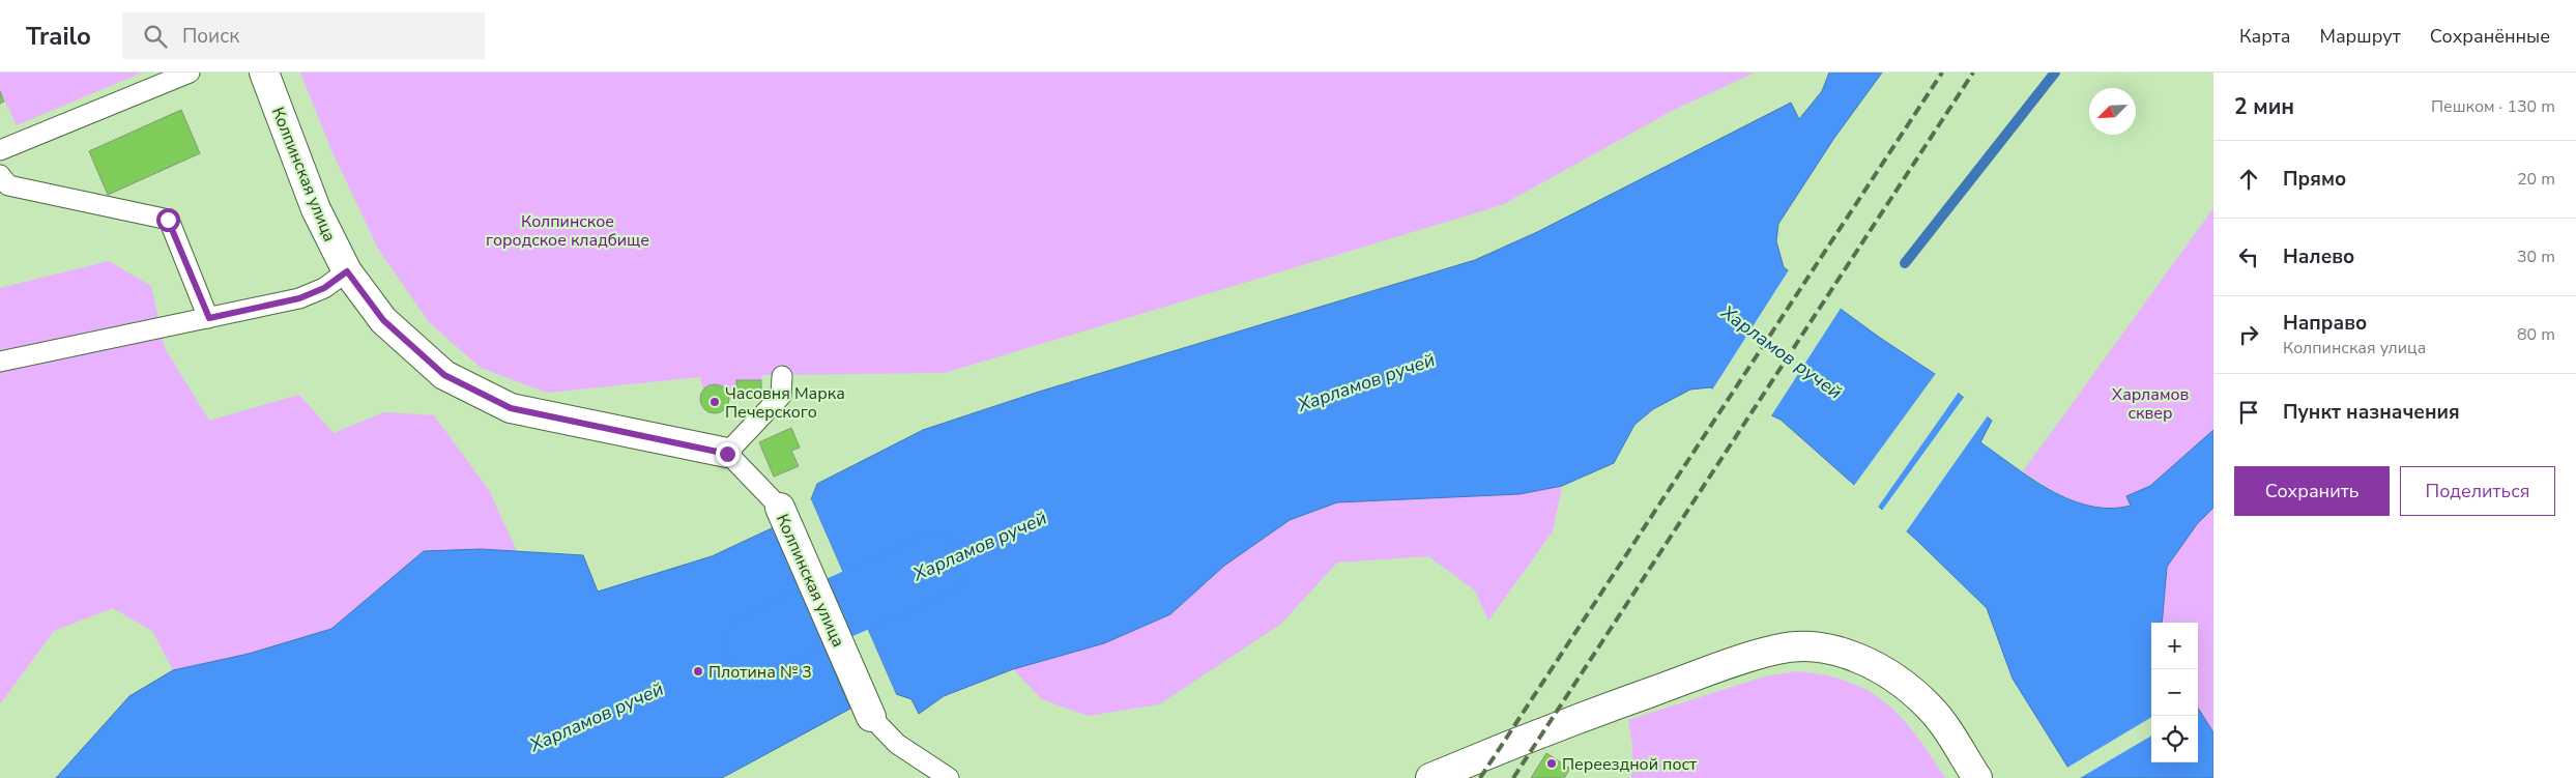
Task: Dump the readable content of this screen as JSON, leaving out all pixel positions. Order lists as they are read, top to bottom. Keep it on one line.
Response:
{"streets":{"street":["Колпинская улица"]},"water":["Харламов ручей"],"parks":["Колпинское городское кладбище","Харламов сквер"],"places":["Часовня Марка Печерского","Плотина № 3","Переездной пост"],"north":"bottom left","page":{"header":"Trailo","search":"Поиск","nav":["Карта","Маршрут","Сохранённые"],"heading":["2 мин","Пешком · 130 m"],"list":[["Прямо","20 m"],["Налево","30 m"],["Направо","Колпинская улица","80 m"],"Пункт назначения"],"buttons":["Сохранить","Поделиться"],"map_buttons":["+","−"]}}
